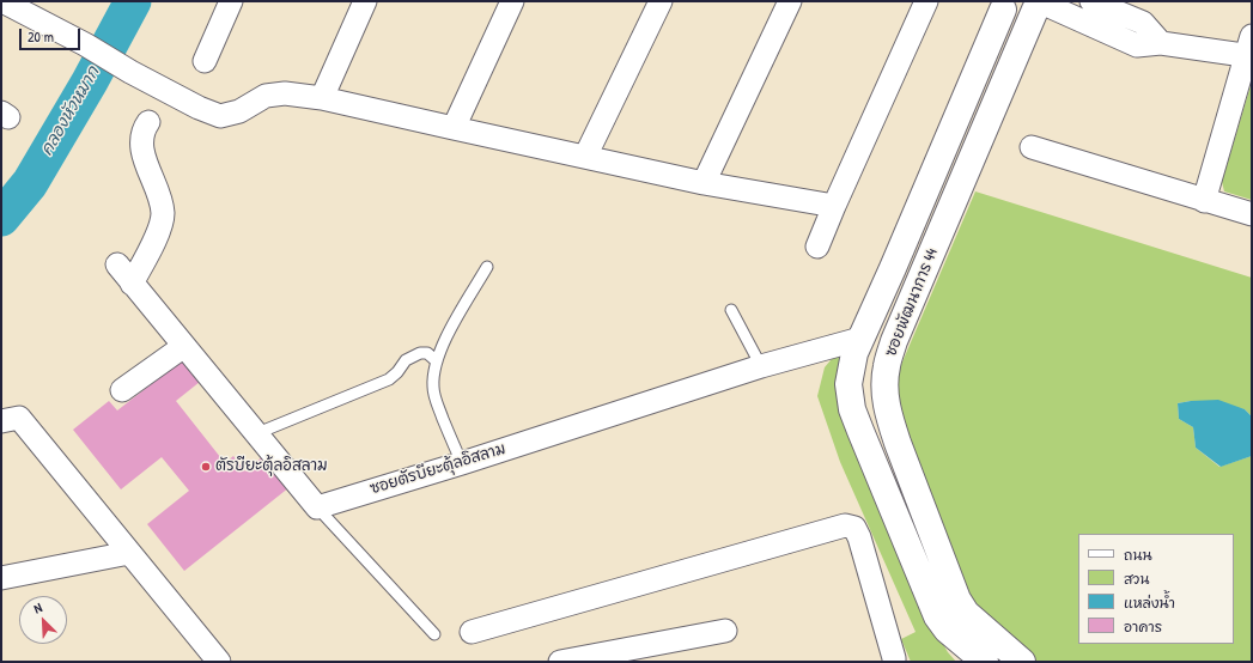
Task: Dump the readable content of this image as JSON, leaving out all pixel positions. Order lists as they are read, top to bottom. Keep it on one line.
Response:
{"streets":{"street":["ซอยพัฒนาการ 44","ซอยตัรบียะตุ้ลอิสลาม"]},"crossings":[["ซอยพัฒนาการ 44","ซอยตัรบียะตุ้ลอิสลาม"]],"water":["คลองหัวหมาก"],"places":["ตัรบียะตุ้ลอิสลาม"],"legend":["ถนน","สวน","แหล่งน้ำ","อาคาร"],"scale_bar":"20 m","north":"top left"}
